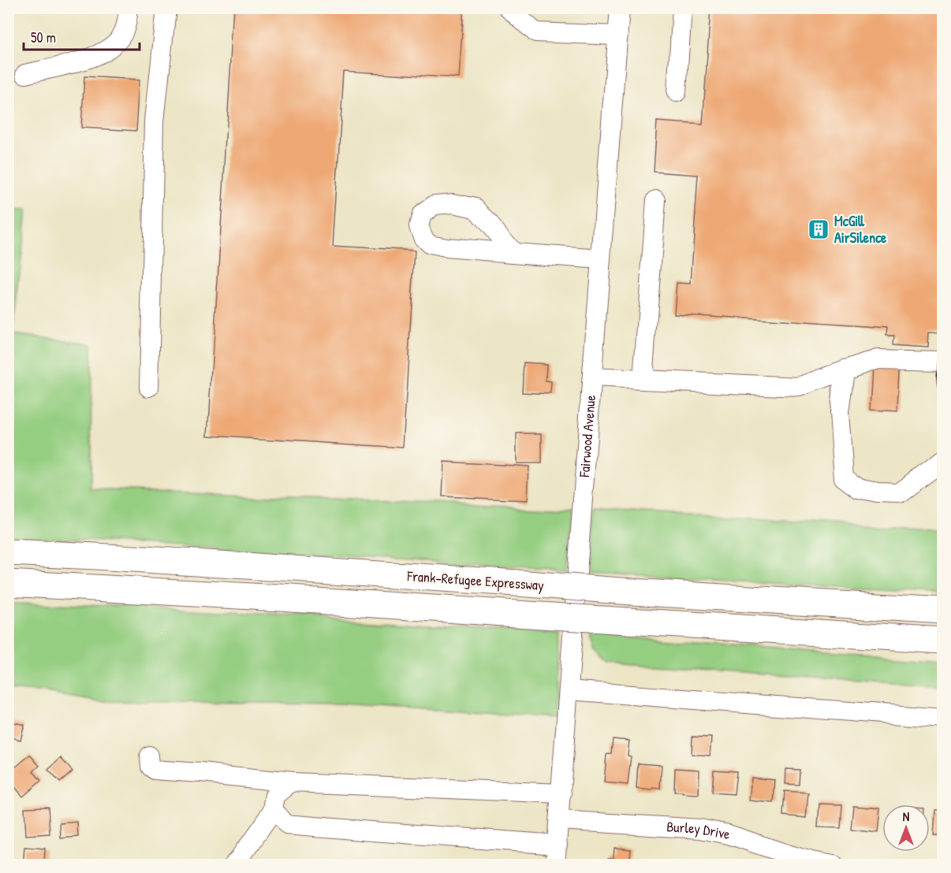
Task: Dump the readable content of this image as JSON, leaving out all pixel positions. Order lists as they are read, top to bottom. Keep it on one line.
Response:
{"streets":{"highway":["Frank-Refugee Expressway"],"street":["Fairwood Avenue","Burley Drive"]},"crossings":[["Fairwood Avenue","Burley Drive"]],"places":{"building":["McGill AirSilence"]},"scale_bar":"50 m","north":"top"}
